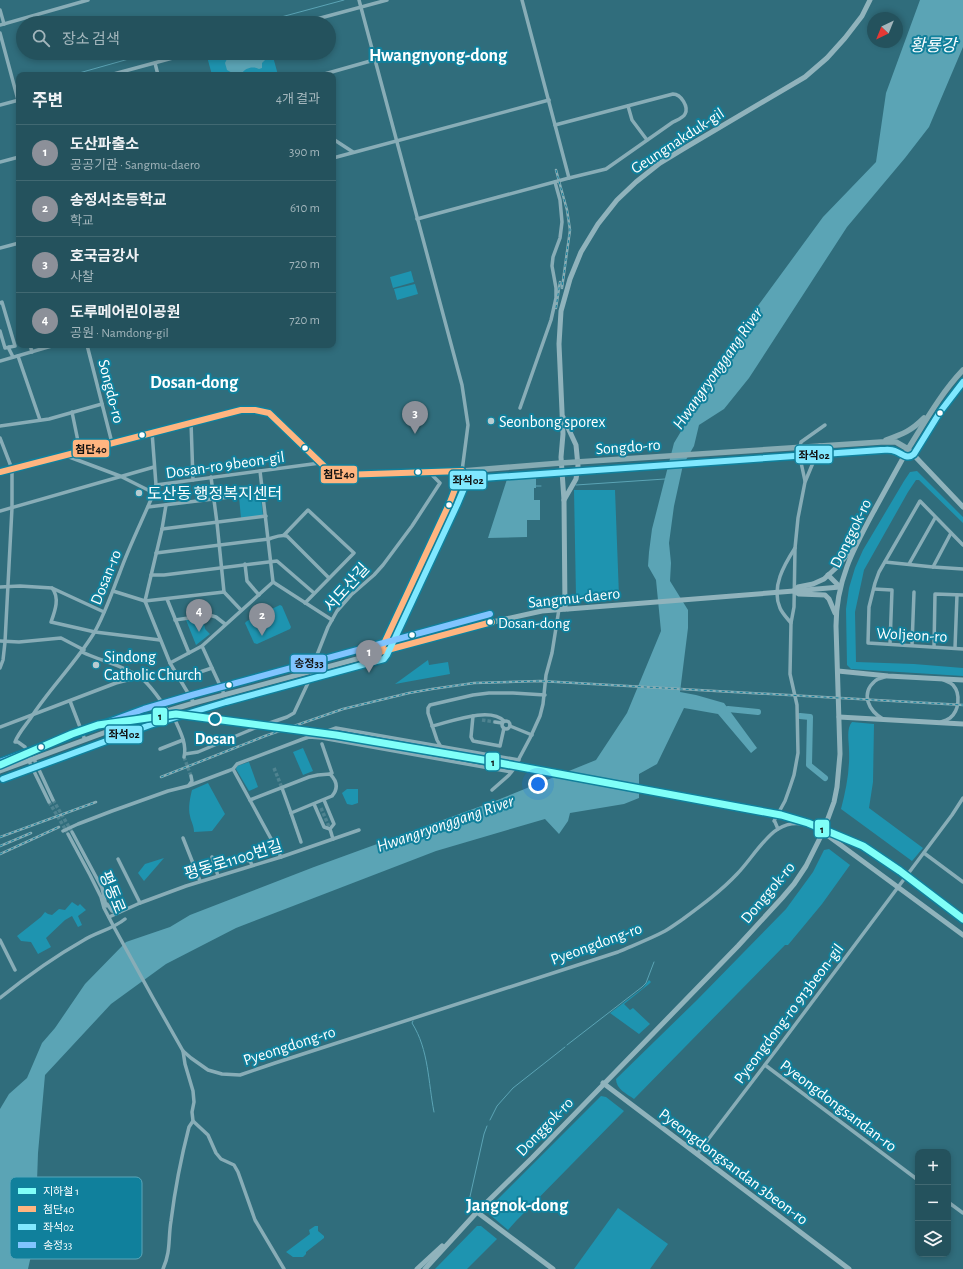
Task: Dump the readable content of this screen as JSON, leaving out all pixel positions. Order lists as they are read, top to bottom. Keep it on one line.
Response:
{"streets":{"main road":["Geungnakduk-gil","Songdo-ro","Donggok-ro","Sangmu-daero","Pyeongdong-ro","Pyeongdongsandan 3beon-ro"],"street":["Dosan-ro 9beon-gil","Dosan-ro","서도산길","Woljeon-ro","평동로1100번길","평동로","Pyeongdong-ro 913beon-gil","Pyeongdongsandan-ro"]},"crossings":[["Geungnakduk-gil","Songdo-ro"],["Geungnakduk-gil","Sangmu-daero"],["Songdo-ro","Dosan-ro 9beon-gil"],["Songdo-ro","Donggok-ro"],["Songdo-ro","Dosan-ro"],["Songdo-ro","서도산길"],["Dosan-ro 9beon-gil","Dosan-ro"],["Donggok-ro","Sangmu-daero"],["Donggok-ro","Pyeongdong-ro"],["Donggok-ro","Pyeongdongsandan 3beon-ro"],["Dosan-ro","Sangmu-daero"],["서도산길","Sangmu-daero"],["평동로1100번길","평동로"],["평동로","Pyeongdong-ro"],["Pyeongdong-ro","Pyeongdong-ro 913beon-gil"],["Pyeongdong-ro 913beon-gil","Pyeongdongsandan-ro"],["Pyeongdong-ro 913beon-gil","Pyeongdongsandan 3beon-ro"]],"districts":["Hwangnyong-dong","Dosan-dong","Jangnok-dong"],"water":["황룡강","Hwangryonggang River"],"places":["Seonbong sporex","도산동 행정복지센터","Dosan-dong","Sindong Catholic Church","Dosan"],"lines":["transit line 좌석02","transit line 첨단40","transit line 송정33","metro line 1"],"legend":["지하철 1","첨단40","좌석02","송정33"],"north":"bottom left","page":{"search":"장소 검색","heading":["주변","4개 결과"],"list":[{"mark":"1","name":"도산파출소","note":"공공기관 · Sangmu-daero","value":"390 m"},{"mark":"2","name":"송정서초등학교","note":"학교","value":"610 m"},{"mark":"3","name":"호국금강사","note":"사찰","value":"720 m"},{"mark":"4","name":"도루메어린이공원","note":"공원 · Namdong-gil","value":"720 m"}],"pins":["3","4","2","1"],"map_buttons":["+","−"]}}
